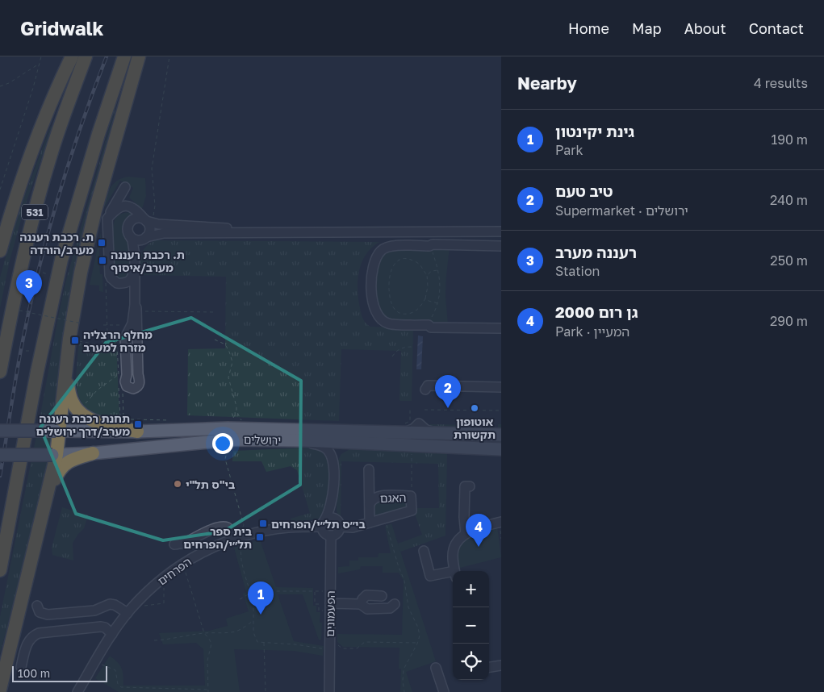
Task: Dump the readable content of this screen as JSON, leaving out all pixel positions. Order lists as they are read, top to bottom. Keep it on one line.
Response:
{"streets":{"highway":["531"],"main road":["ירושלים"],"street":["האגם","הפרחים","הפעמונים"]},"crossings":[["האגם","הפרחים"],["האגם","הפעמונים"],["הפרחים","הפעמונים"]],"places":{"transit":["ת. רכבת רעננה מערב/הורדה","ת. רכבת רעננה מערב/איסוף","מחלף הרצליה מזרח למערב","תחנת רכבת רעננה מערב/דרך ירושלים","בי״ס תל״י/הפרחים","בית ספר תל״י/הפרחים"],"other":["אוטופון תקשורת","בי\"ס תל\"י"]},"scale_bar":"100 m","page":{"header":"Gridwalk","nav":["Home","Map","About","Contact"],"heading":["Nearby","4 results"],"list":[{"mark":"1","name":"גינת יקינטון","note":"Park","value":"190 m"},{"mark":"2","name":"טיב טעם","note":"Supermarket · ירושלים","value":"240 m"},{"mark":"3","name":"רעננה מערב","note":"Station","value":"250 m"},{"mark":"4","name":"גן רום 2000","note":"Park · המעיין","value":"290 m"}],"pins":["3","2","4","1"],"map_buttons":["+","−"],"scale":"100 m"}}
